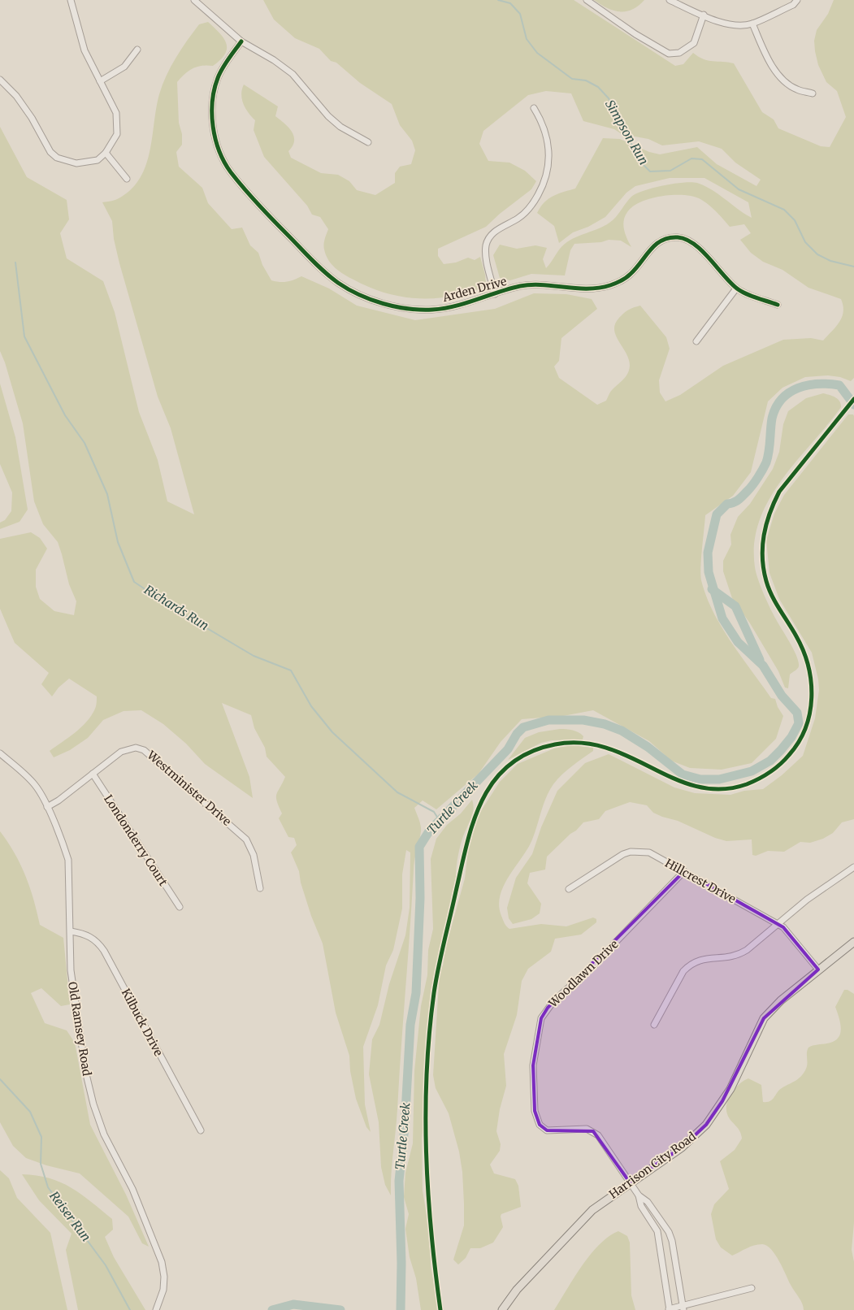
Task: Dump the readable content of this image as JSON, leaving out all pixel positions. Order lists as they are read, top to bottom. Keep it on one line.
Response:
{"streets":{"main road":["Harrison City Road"],"street":["Arden Drive","Westminister Drive","Londonderry Court","Hillcrest Drive","Woodlawn Drive","Kilbuck Drive","Old Ramsey Road"]},"crossings":[["Westminister Drive","Londonderry Court"],["Westminister Drive","Old Ramsey Road"],["Hillcrest Drive","Woodlawn Drive"],["Hillcrest Drive","Harrison City Road"],["Woodlawn Drive","Harrison City Road"],["Kilbuck Drive","Old Ramsey Road"]],"water":["Simpson Run","Richards Run","Turtle Creek","Reiser Run"]}
